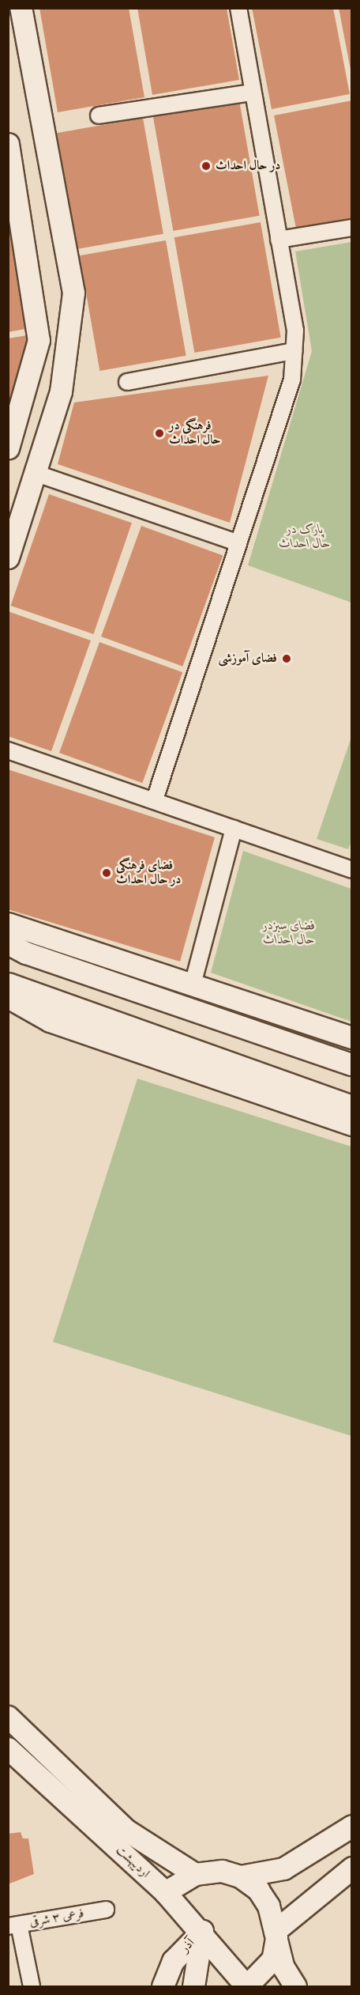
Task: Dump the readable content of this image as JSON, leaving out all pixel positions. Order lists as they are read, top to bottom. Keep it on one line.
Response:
{"streets":{"street":["اردیبهشت","فرعی ۳ شرقی","آذر"]},"crossings":[["اردیبهشت","آذر"]],"parks":["پارک در حال احداث","فضای سبزدر حال احداث"],"places":["در حال احداث","فرهنگی در حال احداث","فضای آموزشی","فضای فرهنگی در حال احداث"]}
